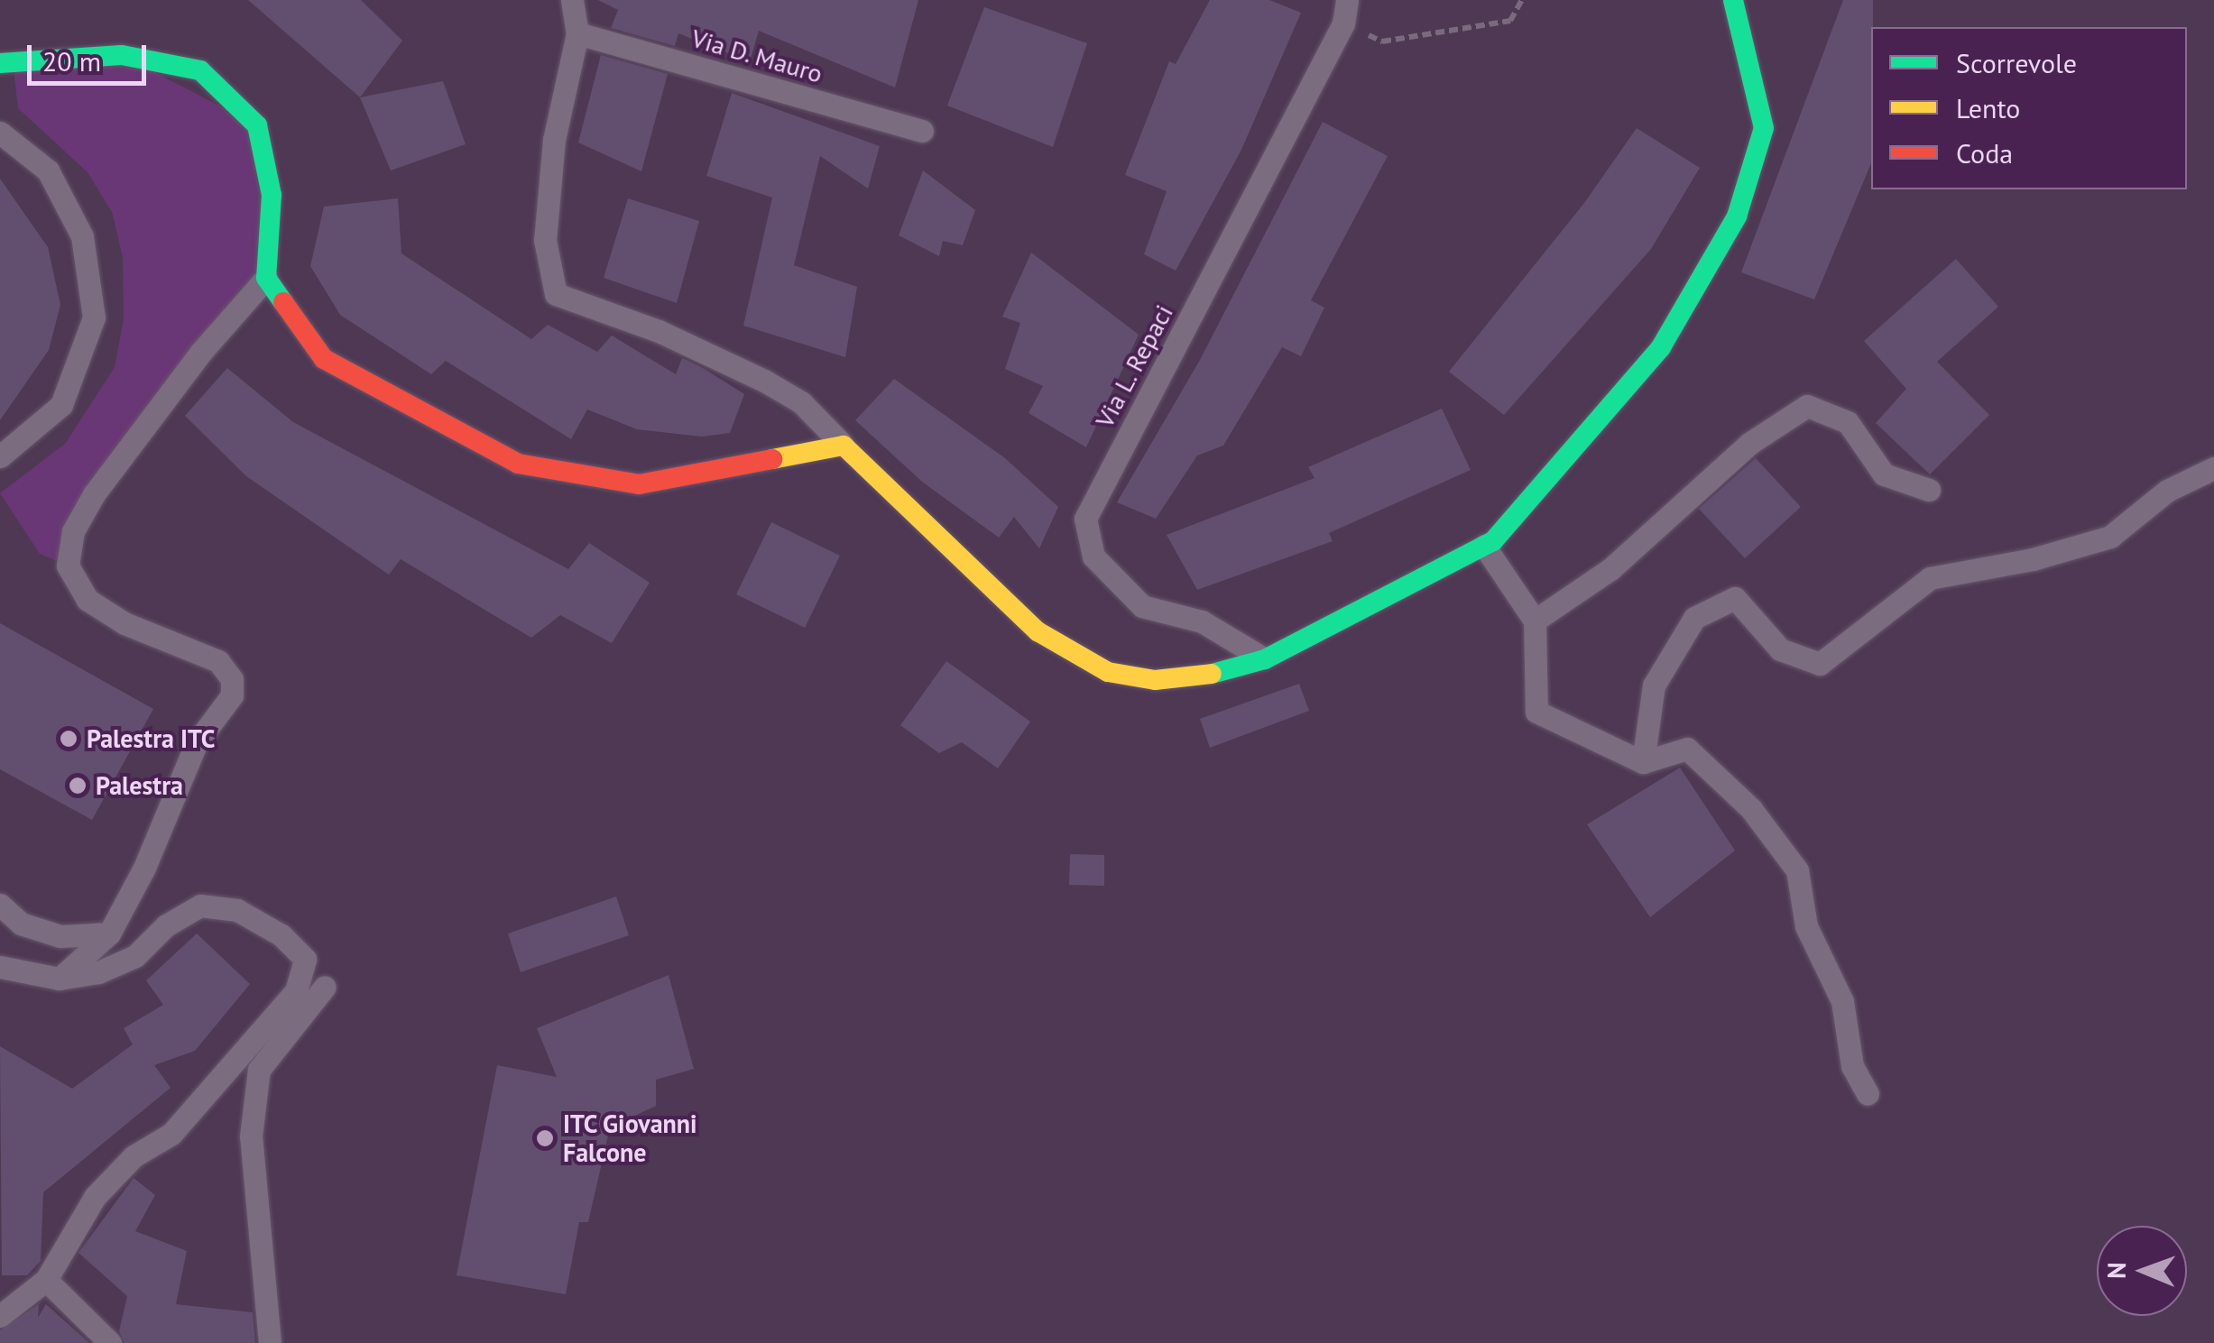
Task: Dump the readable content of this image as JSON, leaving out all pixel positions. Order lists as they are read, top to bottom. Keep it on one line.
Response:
{"streets":{"lane":["Via D. Mauro","Via L. Repaci"]},"places":["Palestra ITC","Palestra","ITC Giovanni Falcone"],"legend":["Scorrevole","Lento","Coda"],"scale_bar":"20 m","north":"left"}
